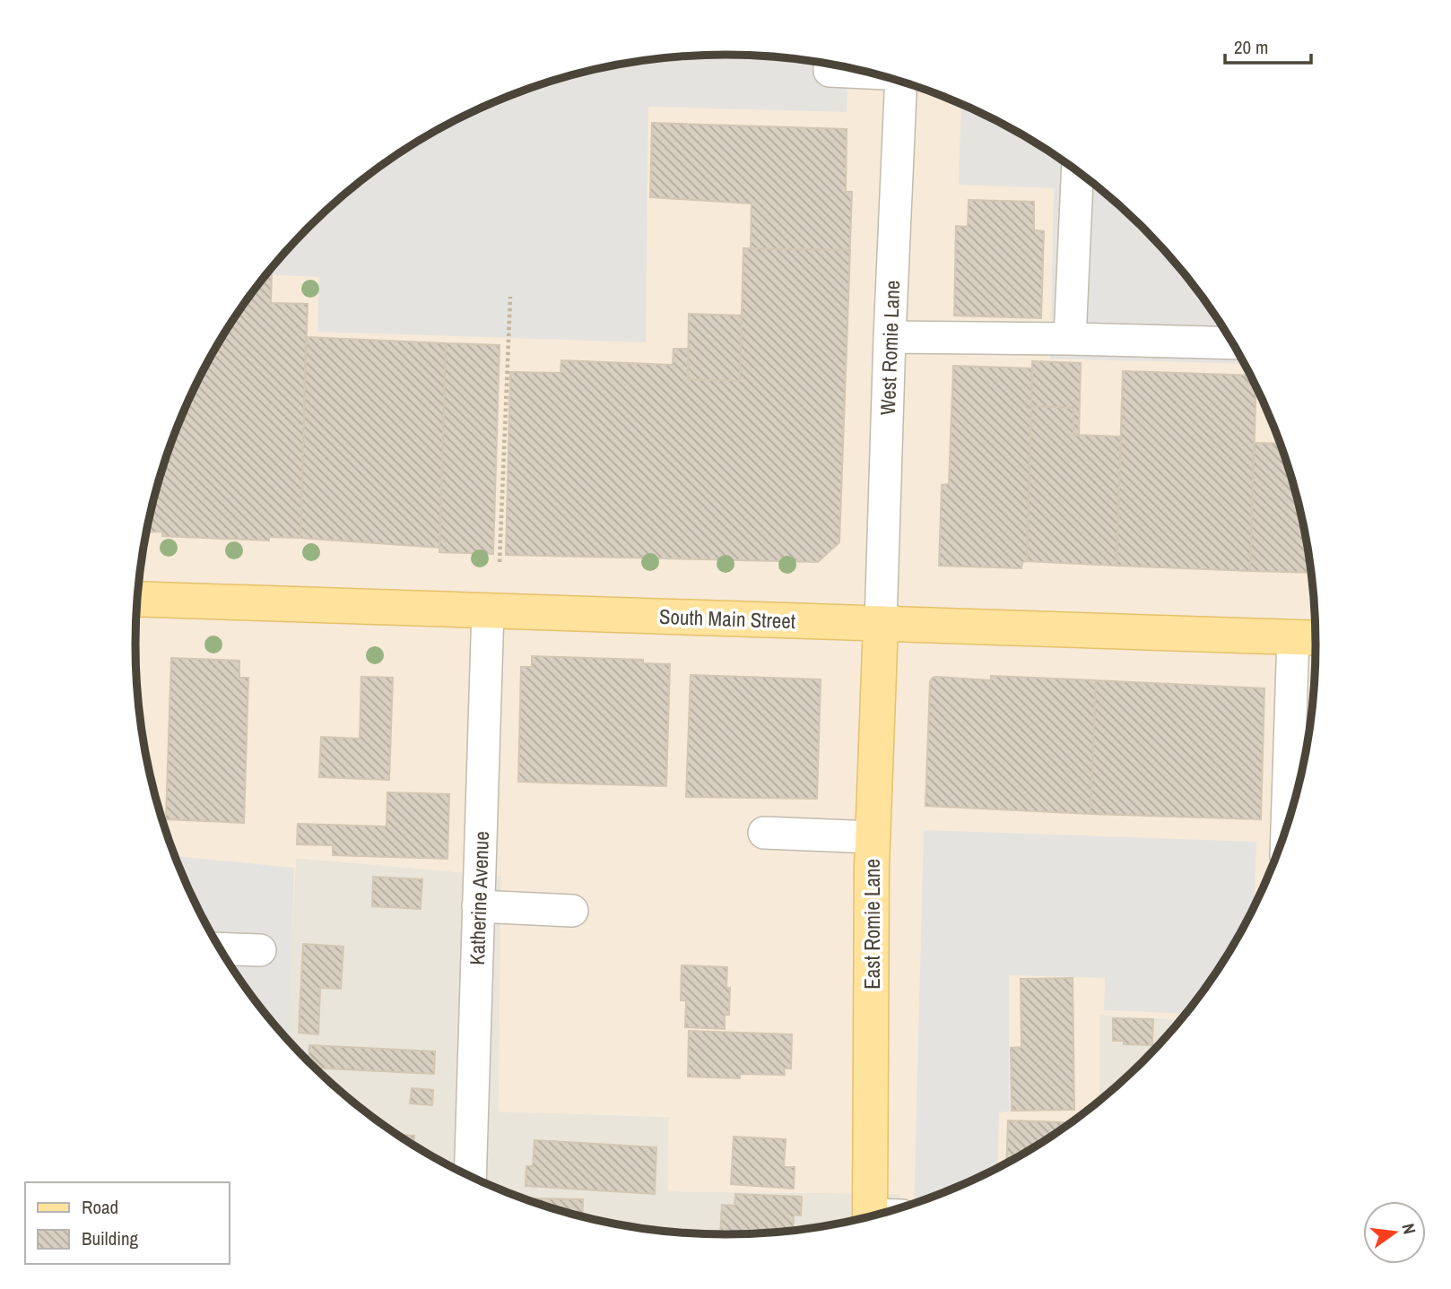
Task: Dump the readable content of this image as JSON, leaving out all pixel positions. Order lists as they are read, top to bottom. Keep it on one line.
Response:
{"streets":{"main road":["South Main Street","East Romie Lane"],"street":["West Romie Lane","Katherine Avenue"]},"crossings":[["West Romie Lane","South Main Street"],["West Romie Lane","East Romie Lane"],["South Main Street","Katherine Avenue"],["South Main Street","East Romie Lane"]],"legend":["Road","Building"],"scale_bar":"20 m","north":"right"}
